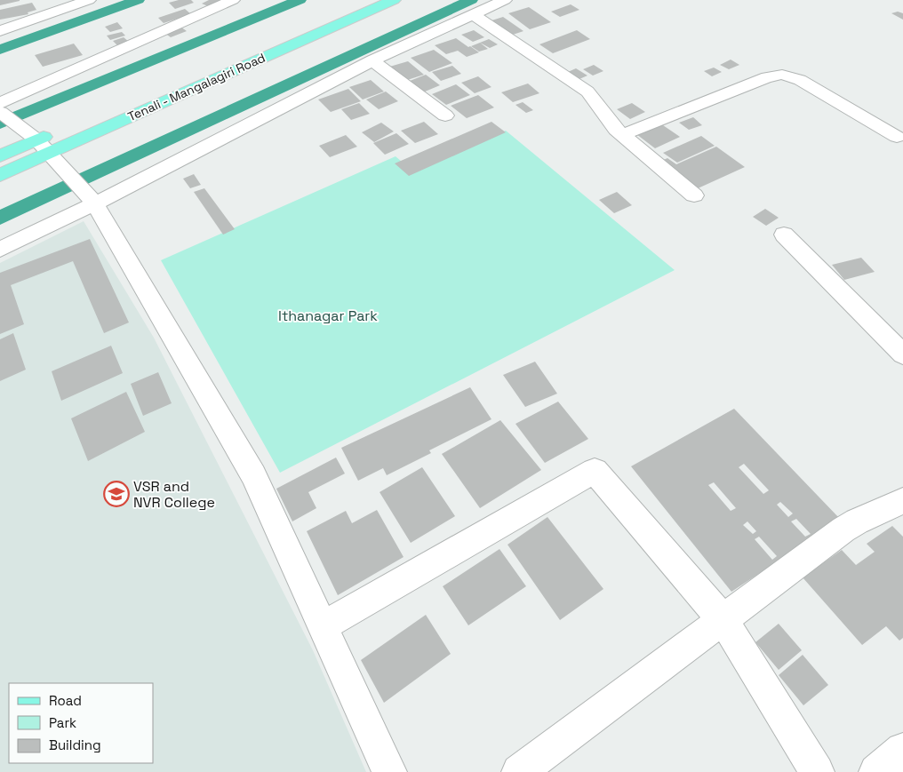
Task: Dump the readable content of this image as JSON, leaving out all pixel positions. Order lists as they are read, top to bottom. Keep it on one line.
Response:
{"streets":{"main road":["Tenali - Mangalagiri Road"]},"parks":["Ithanagar Park"],"places":{"school or university":["VSR and NVR College"]},"legend":["Road","Park","Building"]}
